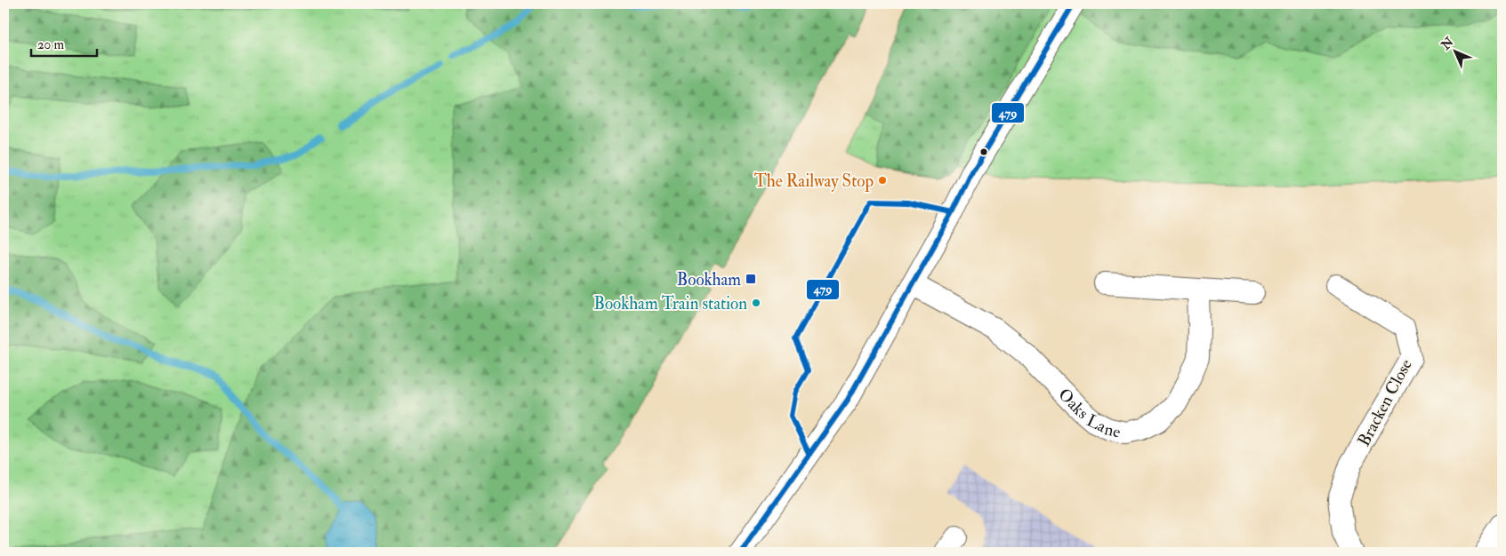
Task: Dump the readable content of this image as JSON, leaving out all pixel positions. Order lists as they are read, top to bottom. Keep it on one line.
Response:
{"streets":{"street":["Bracken Close","Oaks Lane"]},"places":{"other":["The Railway Stop","Bookham Train station"],"transit":["Bookham"]},"lines":["transit line 479"],"scale_bar":"20 m","north":"top left"}
